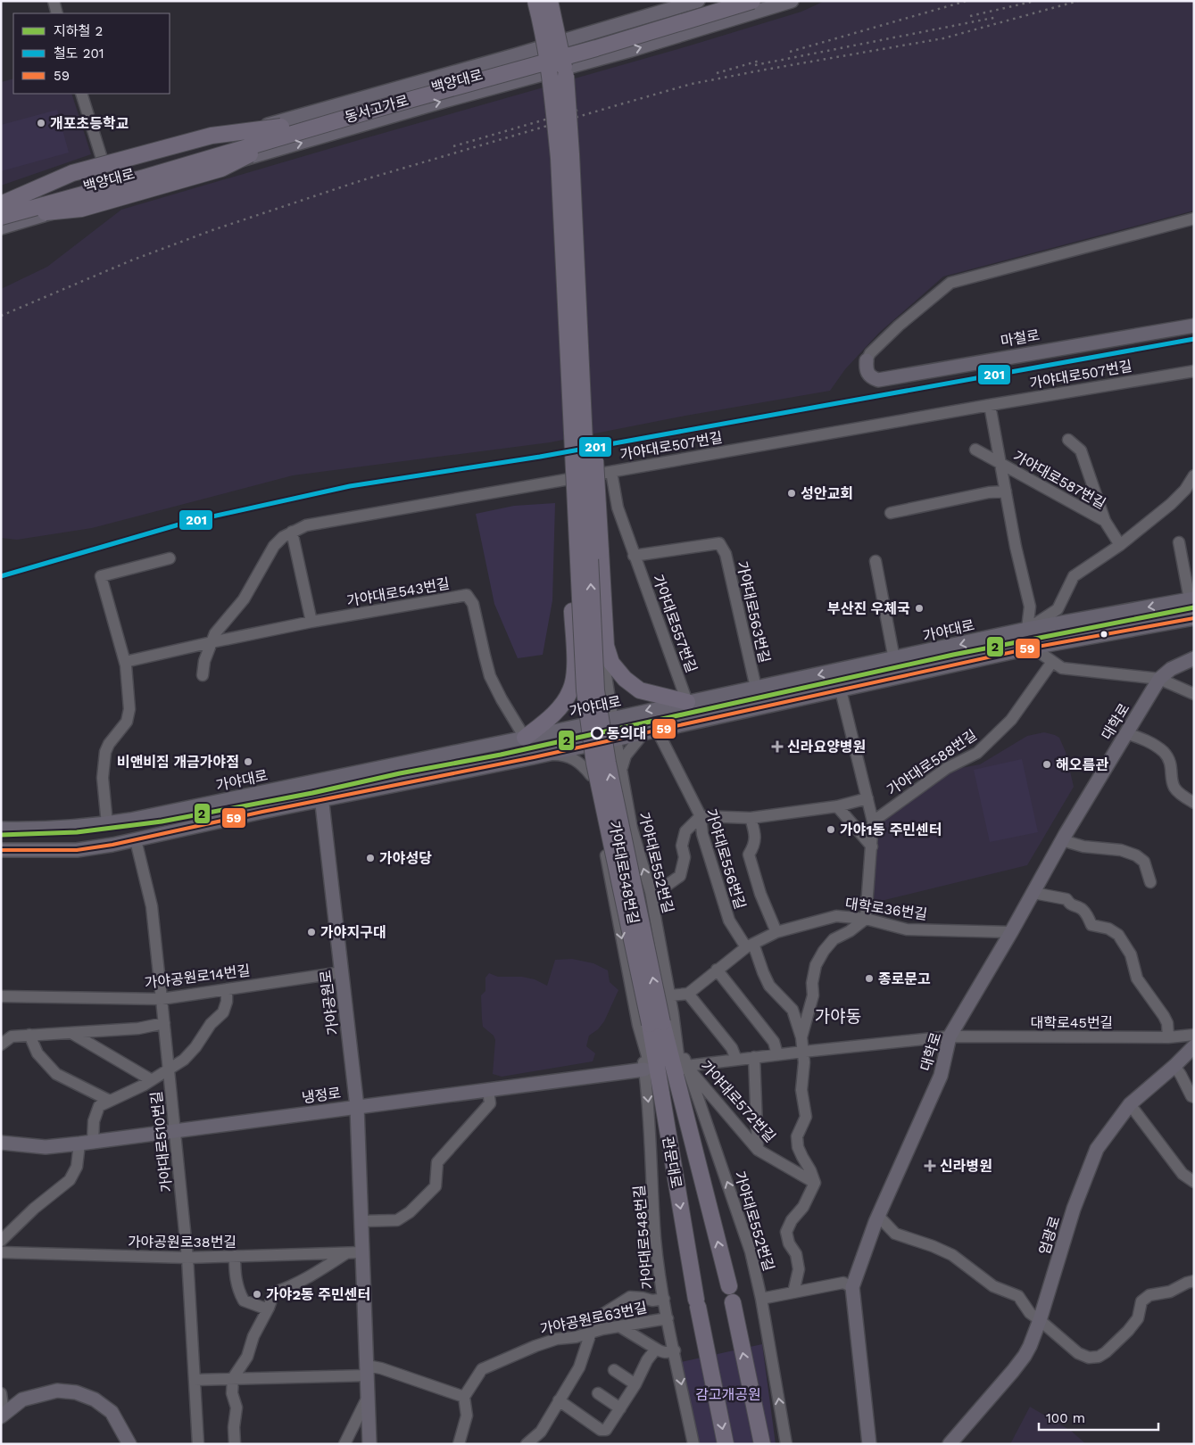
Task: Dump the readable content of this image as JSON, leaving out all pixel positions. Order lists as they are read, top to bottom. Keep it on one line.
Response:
{"streets":{"highway":["동서고가로","관문대로"],"main road":["백양대로","마철로","가야대로","대학로","가야공원로","냉정로","엄광로"],"street":["가야대로507번길","가야대로587번길","가야대로543번길","가야대로563번길","가야대로557번길","가야대로588번길","가야대로556번길","가야대로552번길","가야대로548번길","대학로36번길","가야공원로14번길","대학로45번길","가야대로572번길","가야대로510번길","가야공원로38번길","가야공원로63번길"]},"crossings":[["가야대로507번길","가야대로587번길"],["가야대로507번길","가야대로557번길"],["가야대로587번길","가야대로"],["가야대로543번길","가야대로"],["가야대로563번길","가야대로557번길"],["가야대로563번길","가야대로"],["가야대로557번길","가야대로"],["가야대로","가야대로552번길"],["가야대로","가야대로548번길"],["가야대로","가야공원로"],["대학로","대학로36번길"],["대학로","대학로45번길"],["가야대로556번길","대학로36번길"],["가야대로556번길","가야대로572번길"],["가야대로552번길","가야대로548번길"],["가야대로552번길","대학로45번길"],["가야대로552번길","가야대로572번길"],["가야대로552번길","관문대로"],["가야대로548번길","냉정로"],["가야대로548번길","관문대로"],["가야대로548번길","가야공원로63번길"],["대학로36번길","가야대로572번길"],["가야공원로14번길","가야공원로"],["가야공원로14번길","가야대로510번길"],["가야공원로","냉정로"],["가야공원로","가야공원로38번길"],["대학로45번길","가야대로572번길"],["냉정로","가야대로510번길"],["가야대로510번길","가야공원로38번길"]],"one_way":["가야대로552번길","가야대로548번길"],"districts":["가야동"],"parks":["감고개공원"],"places":{"other":["개포초등학교","성안교회","부산진 우체국","동의대","비앤비짐 개금가야점","해오름관","가야1동 주민센터","가야성당","가야지구대","종로문고","가야2동 주민센터"],"health":["신라요양병원","신라병원"]},"lines":["rail line 201","metro line 2","transit line 59"],"legend":["지하철 2","철도 201","59"],"scale_bar":"100 m"}
